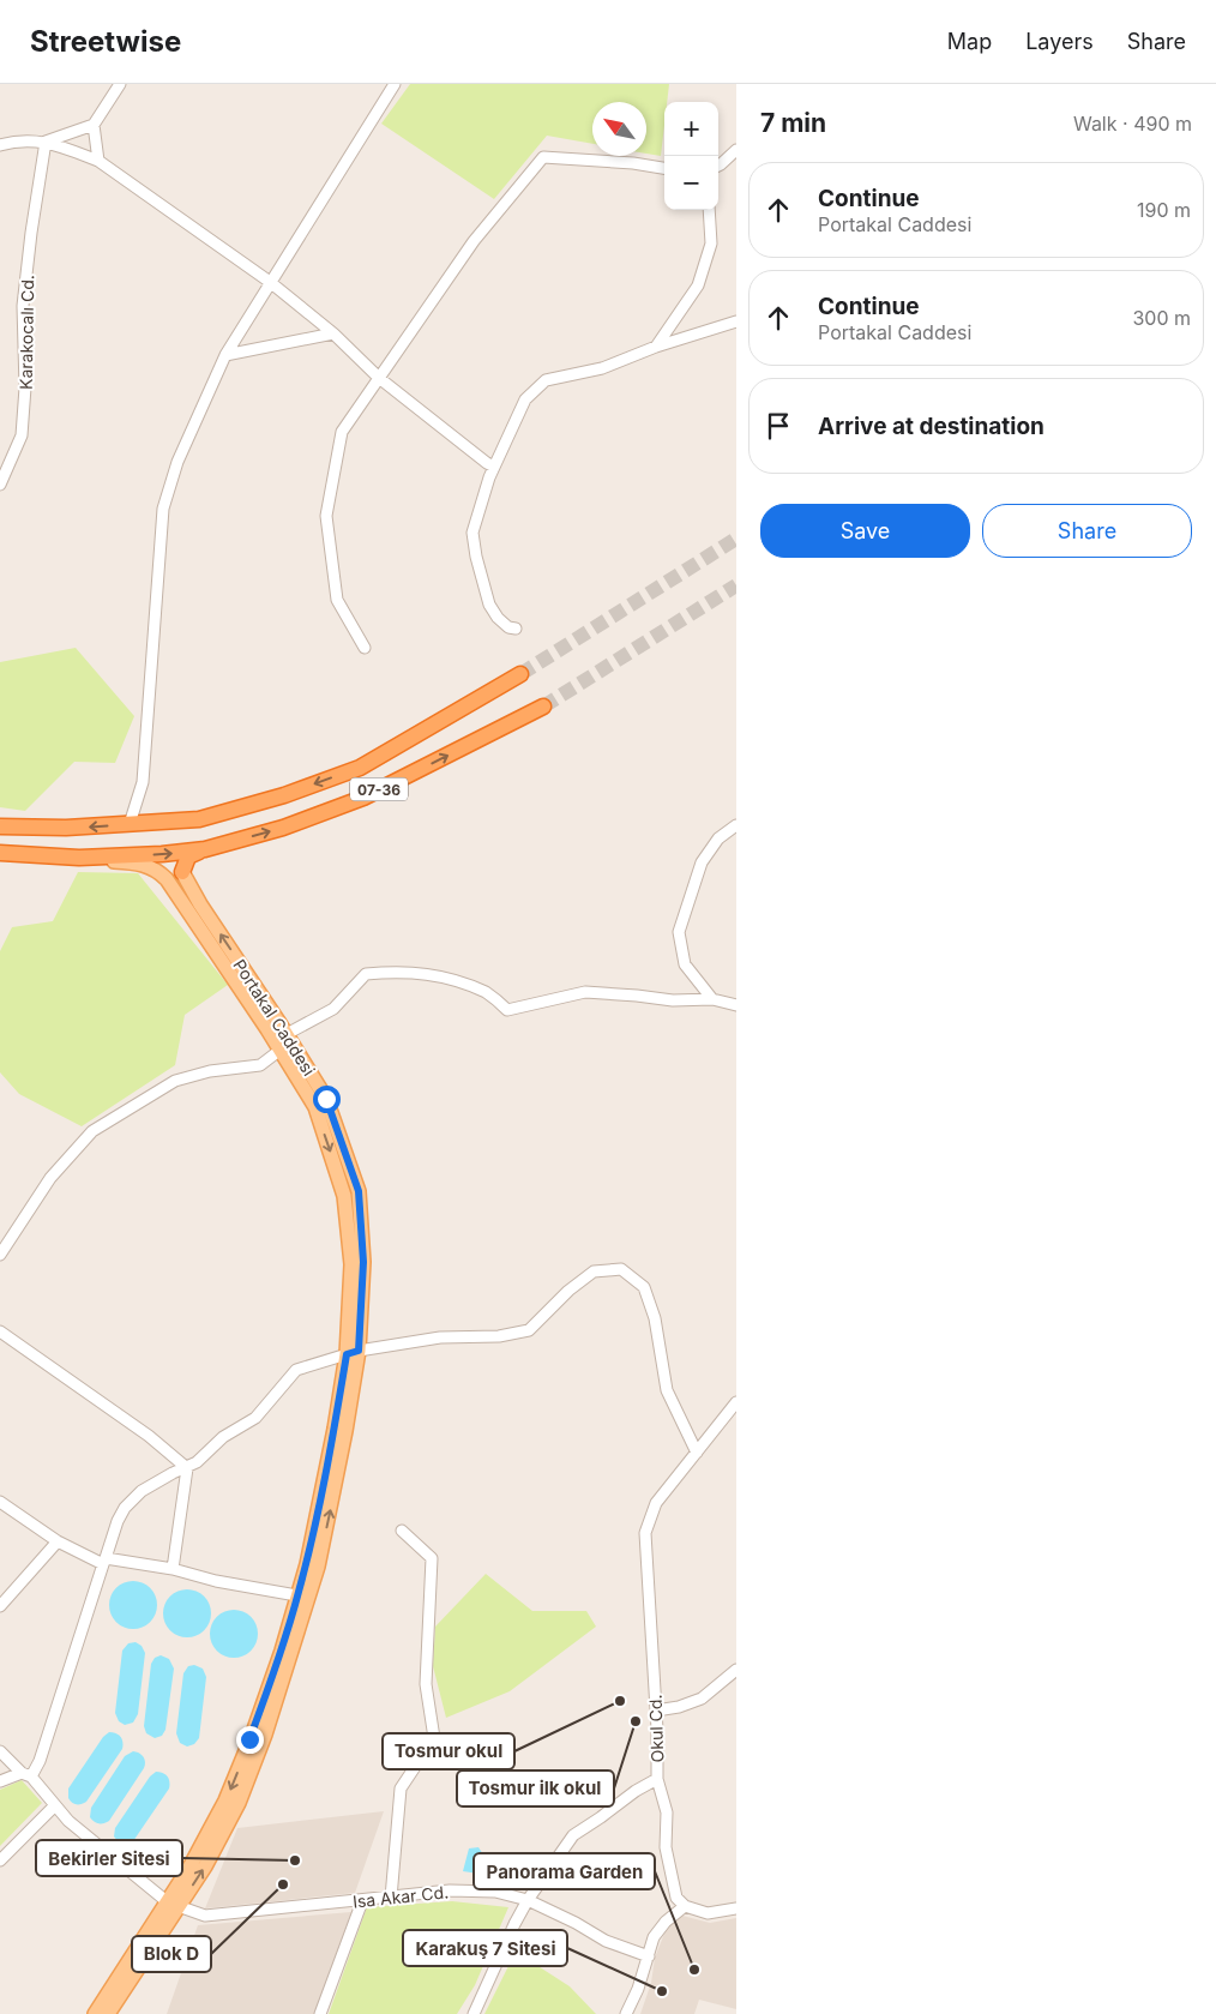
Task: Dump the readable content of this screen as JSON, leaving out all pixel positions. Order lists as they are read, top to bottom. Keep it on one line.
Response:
{"streets":{"highway":["07-36"],"main road":["Portakal Caddesi"],"street":["Karakocalı Cd.","Okul Cd.","Isa Akar Cd."]},"crossings":[["07-36","Portakal Caddesi"],["Portakal Caddesi","Isa Akar Cd."],["Okul Cd.","Isa Akar Cd."]],"places":["Tosmur okul","Tosmur ilk okul","Bekirler Sitesi","Blok D","Panorama Garden","Karakuş 7 Sitesi"],"north":"top left","page":{"header":"Streetwise","nav":["Map","Layers","Share"],"heading":["7 min","Walk · 490 m"],"map_buttons":["+","−"],"list":[["Continue","Portakal Caddesi","190 m"],["Continue","Portakal Caddesi","300 m"],"Arrive at destination"],"buttons":["Save","Share"]}}
